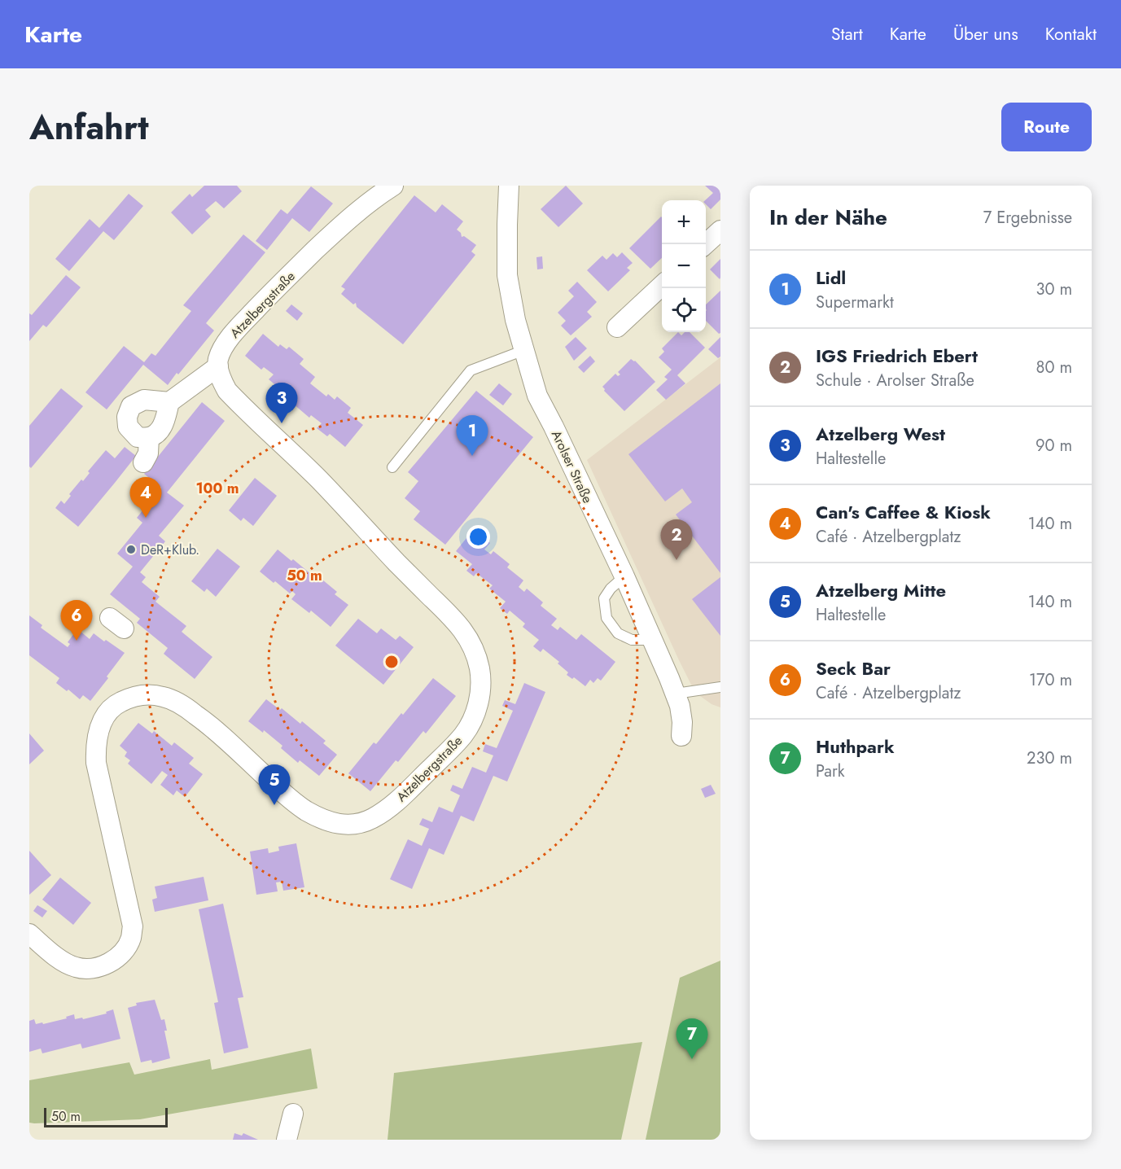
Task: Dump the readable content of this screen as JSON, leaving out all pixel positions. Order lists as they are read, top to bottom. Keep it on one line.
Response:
{"streets":{"street":["Atzelbergstraße","Arolser Straße"]},"places":["DeR+Klub."],"scale_bar":"50 m","page":{"header":"Karte","nav":["Start","Karte","Über uns","Kontakt"],"title":"Anfahrt","buttons":"Route","heading":["In der Nähe","7 Ergebnisse"],"map_buttons":["+","−"],"list":[{"mark":"1","name":"Lidl","note":"Supermarkt","value":"30 m"},{"mark":"2","name":"IGS Friedrich Ebert","note":"Schule · Arolser Straße","value":"80 m"},{"mark":"3","name":"Atzelberg West","note":"Haltestelle","value":"90 m"},{"mark":"4","name":"Can's Caffee & Kiosk","note":"Café · Atzelbergplatz","value":"140 m"},{"mark":"5","name":"Atzelberg Mitte","note":"Haltestelle","value":"140 m"},{"mark":"6","name":"Seck Bar","note":"Café · Atzelbergplatz","value":"170 m"},{"mark":"7","name":"Huthpark","note":"Park","value":"230 m"}],"pins":["3","1","4","2","6","5","7"],"scale":"50 m"},"rings":["100 m","50 m"]}
